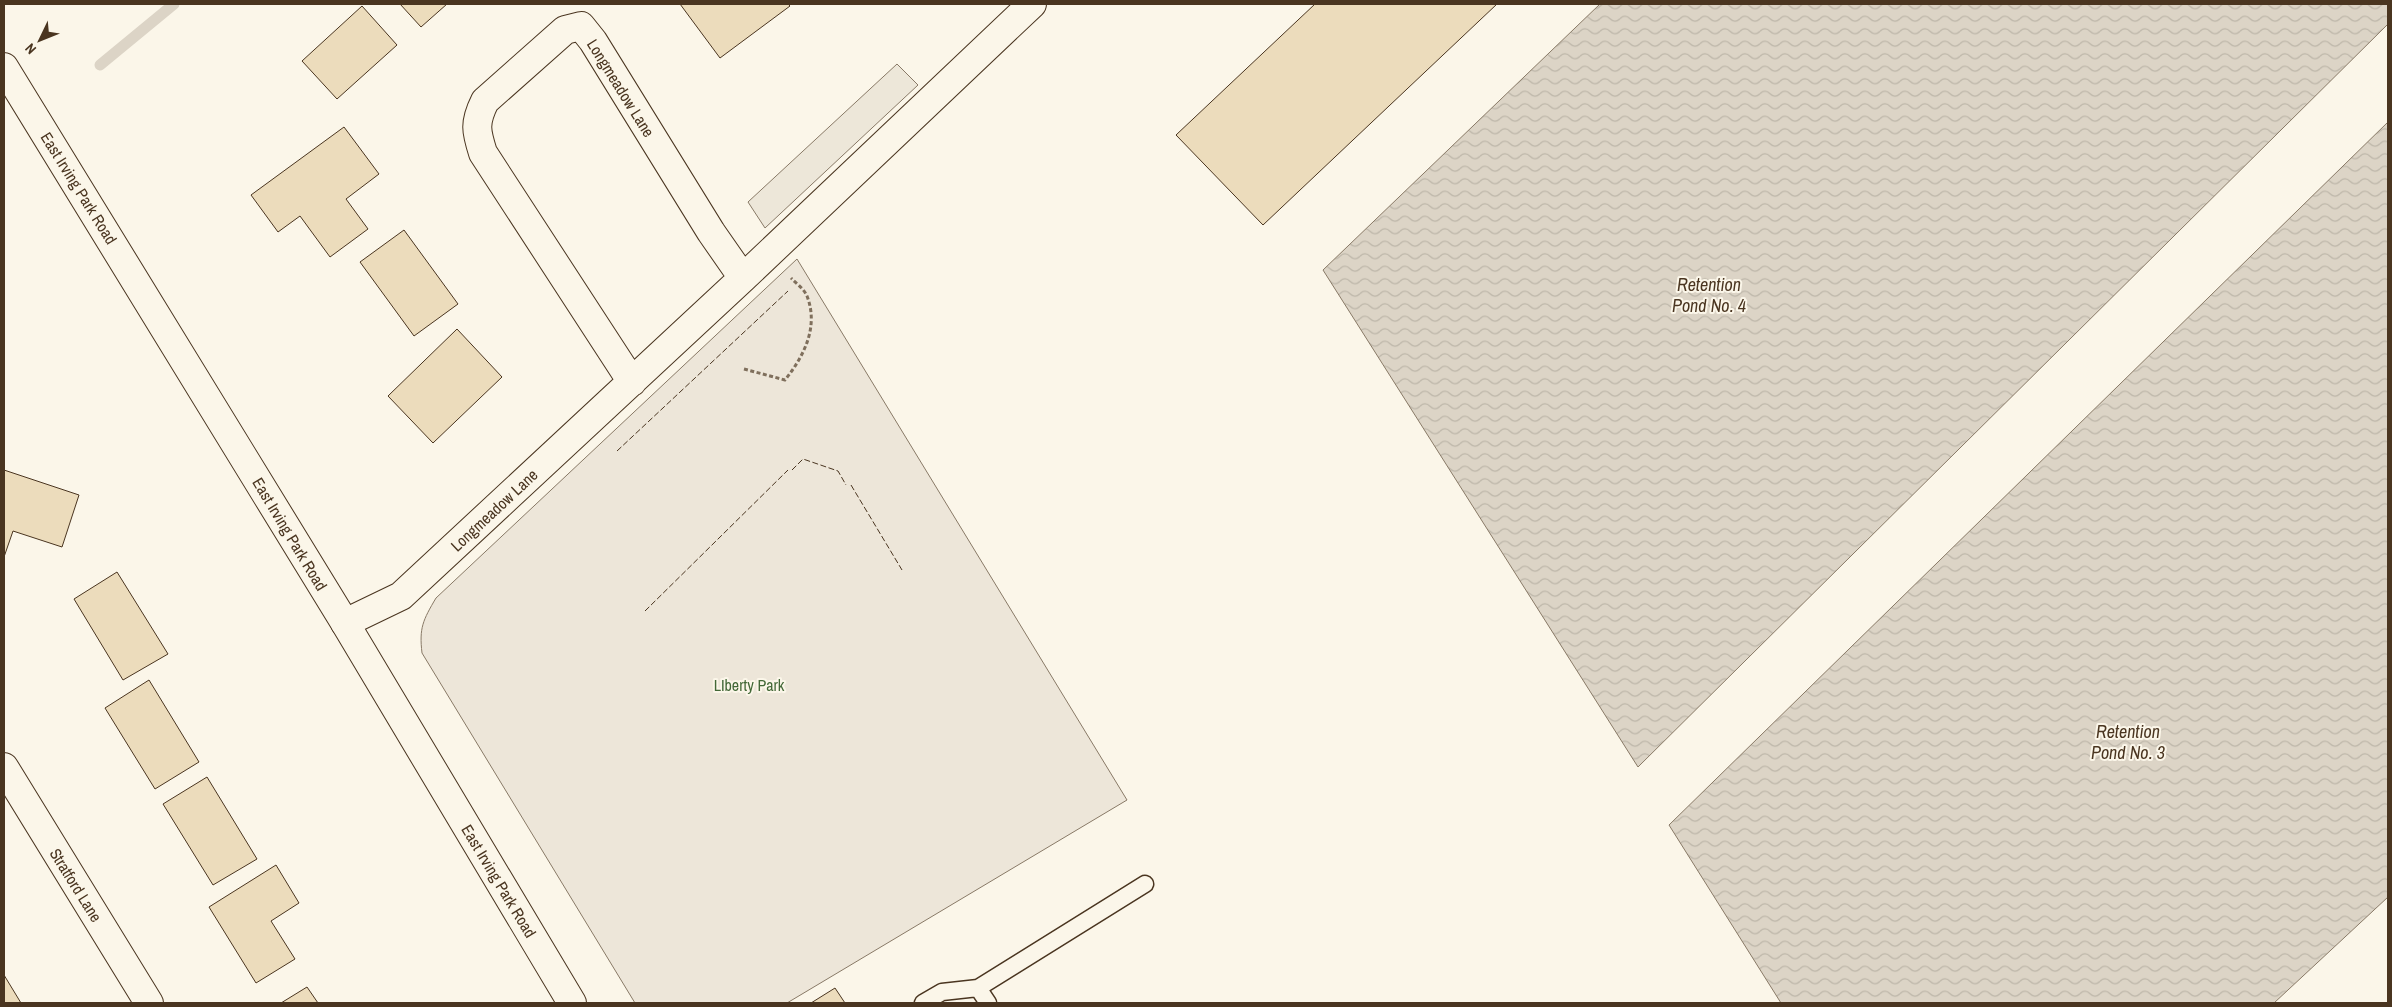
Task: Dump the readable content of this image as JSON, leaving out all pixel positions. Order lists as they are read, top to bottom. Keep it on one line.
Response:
{"streets":{"street":["Longmeadow Lane","East Irving Park Road","Stratford Lane"]},"crossings":[["Longmeadow Lane","East Irving Park Road"]],"water":["Retention Pond No. 4","Retention Pond No. 3"],"parks":["LIberty Park"],"north":"bottom left"}
